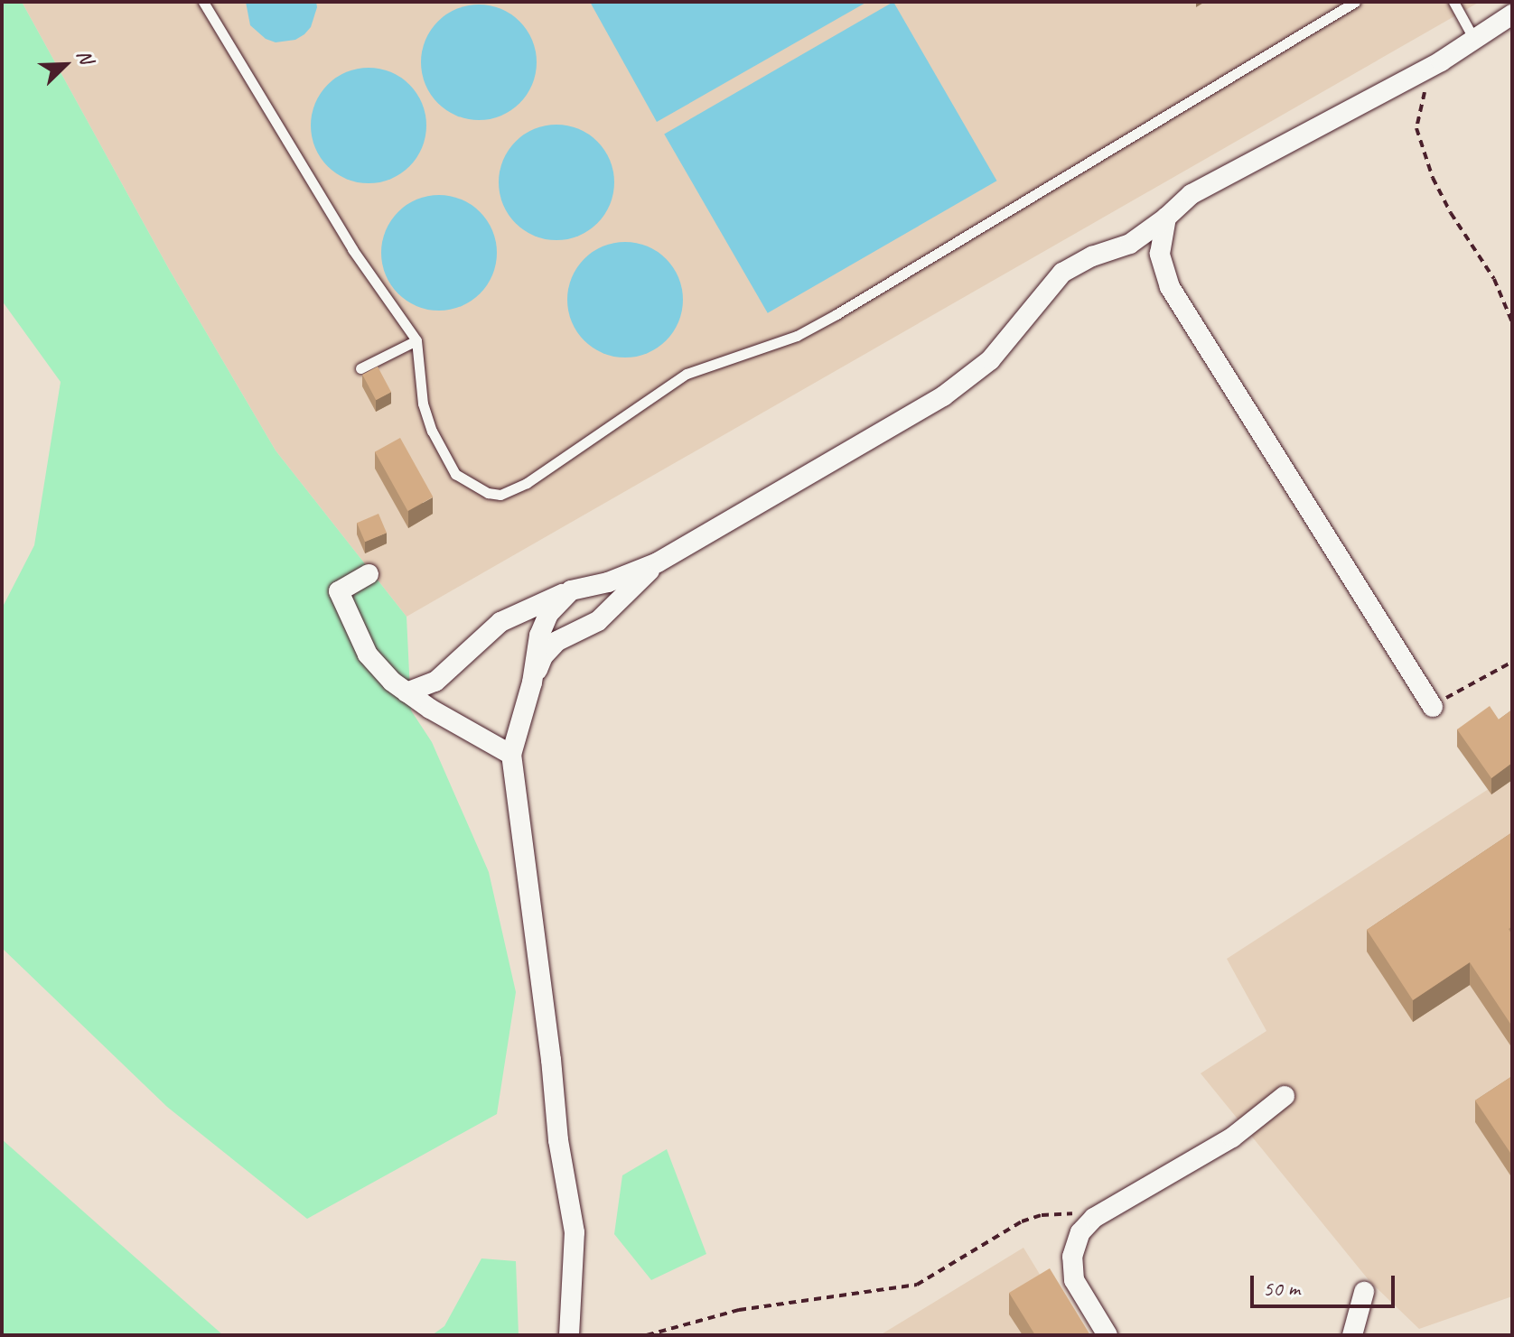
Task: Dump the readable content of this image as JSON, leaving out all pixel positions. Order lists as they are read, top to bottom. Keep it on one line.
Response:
{"scale_bar":"50 m","north":"top right"}
